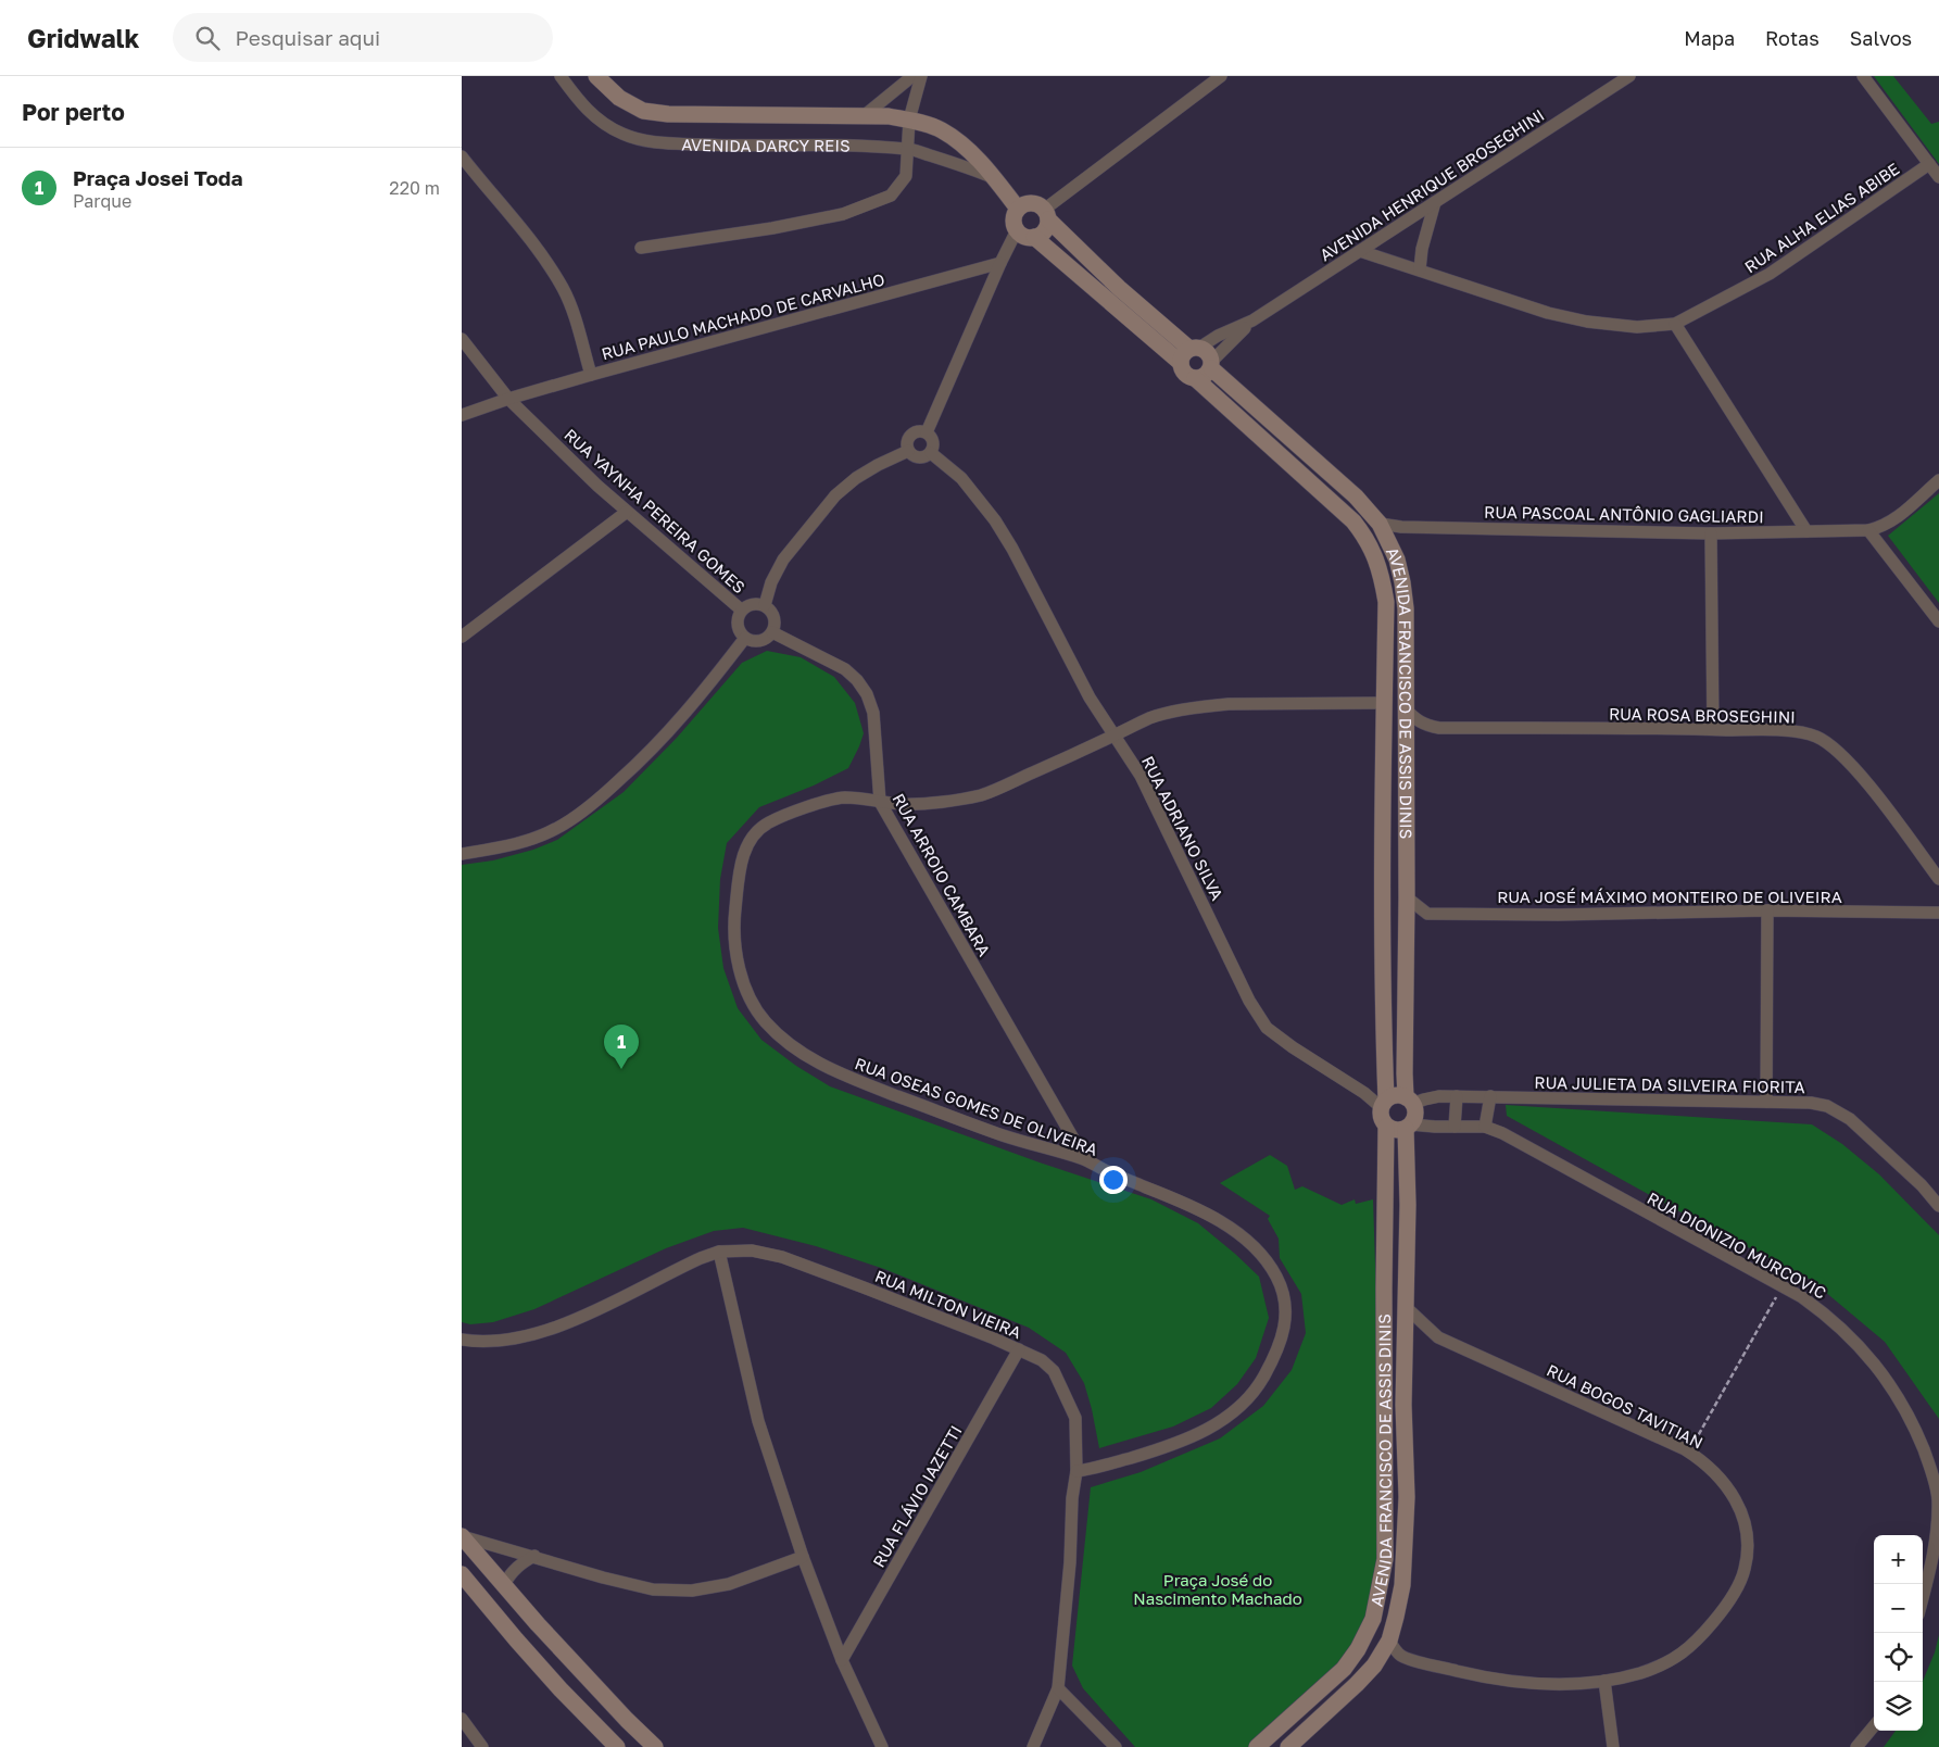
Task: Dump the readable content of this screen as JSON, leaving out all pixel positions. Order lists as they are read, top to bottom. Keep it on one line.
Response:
{"streets":{"main road":["AVENIDA DARCY REIS","AVENIDA FRANCISCO DE ASSIS DINIS"],"street":["AVENIDA HENRIQUE BROSEGHINI","RUA ALHA ELIAS ABIBE","RUA PAULO MACHADO DE CARVALHO","RUA YAYNHA PEREIRA GOMES","RUA PASCOAL ANTÔNIO GAGLIARDI","RUA ROSA BROSEGHINI","RUA ADRIANO SILVA","RUA ARROIO CAMBARA","RUA JOSÉ MÁXIMO MONTEIRO DE OLIVEIRA","RUA JULIETA DA SILVEIRA FIORITA","RUA OSEAS GOMES DE OLIVEIRA","RUA DIONIZIO MURCOVIC","RUA MILTON VIEIRA","RUA BOGOS TAVITIAN","RUA FLÁVIO IAZETTI"]},"crossings":[["AVENIDA HENRIQUE BROSEGHINI","RUA ALHA ELIAS ABIBE"],["AVENIDA HENRIQUE BROSEGHINI","AVENIDA FRANCISCO DE ASSIS DINIS"],["RUA PAULO MACHADO DE CARVALHO","RUA YAYNHA PEREIRA GOMES"],["RUA YAYNHA PEREIRA GOMES","RUA ARROIO CAMBARA"],["RUA PASCOAL ANTÔNIO GAGLIARDI","AVENIDA FRANCISCO DE ASSIS DINIS"],["AVENIDA FRANCISCO DE ASSIS DINIS","RUA ROSA BROSEGHINI"],["AVENIDA FRANCISCO DE ASSIS DINIS","RUA ADRIANO SILVA"],["AVENIDA FRANCISCO DE ASSIS DINIS","RUA JOSÉ MÁXIMO MONTEIRO DE OLIVEIRA"],["AVENIDA FRANCISCO DE ASSIS DINIS","RUA JULIETA DA SILVEIRA FIORITA"],["AVENIDA FRANCISCO DE ASSIS DINIS","RUA OSEAS GOMES DE OLIVEIRA"],["AVENIDA FRANCISCO DE ASSIS DINIS","RUA DIONIZIO MURCOVIC"],["AVENIDA FRANCISCO DE ASSIS DINIS","RUA BOGOS TAVITIAN"],["RUA ADRIANO SILVA","RUA JULIETA DA SILVEIRA FIORITA"],["RUA ADRIANO SILVA","RUA OSEAS GOMES DE OLIVEIRA"],["RUA ADRIANO SILVA","RUA DIONIZIO MURCOVIC"],["RUA ARROIO CAMBARA","RUA OSEAS GOMES DE OLIVEIRA"],["RUA JULIETA DA SILVEIRA FIORITA","RUA DIONIZIO MURCOVIC"],["RUA OSEAS GOMES DE OLIVEIRA","RUA MILTON VIEIRA"],["RUA MILTON VIEIRA","RUA FLÁVIO IAZETTI"]],"parks":["Praça José do Nascimento Machado"],"page":{"header":"Gridwalk","search":"Pesquisar aqui","nav":["Mapa","Rotas","Salvos"],"heading":"Por perto","list":[{"mark":"1","name":"Praça Josei Toda","note":"Parque","value":"220 m"}],"pins":"1","map_buttons":["+","−"]}}
